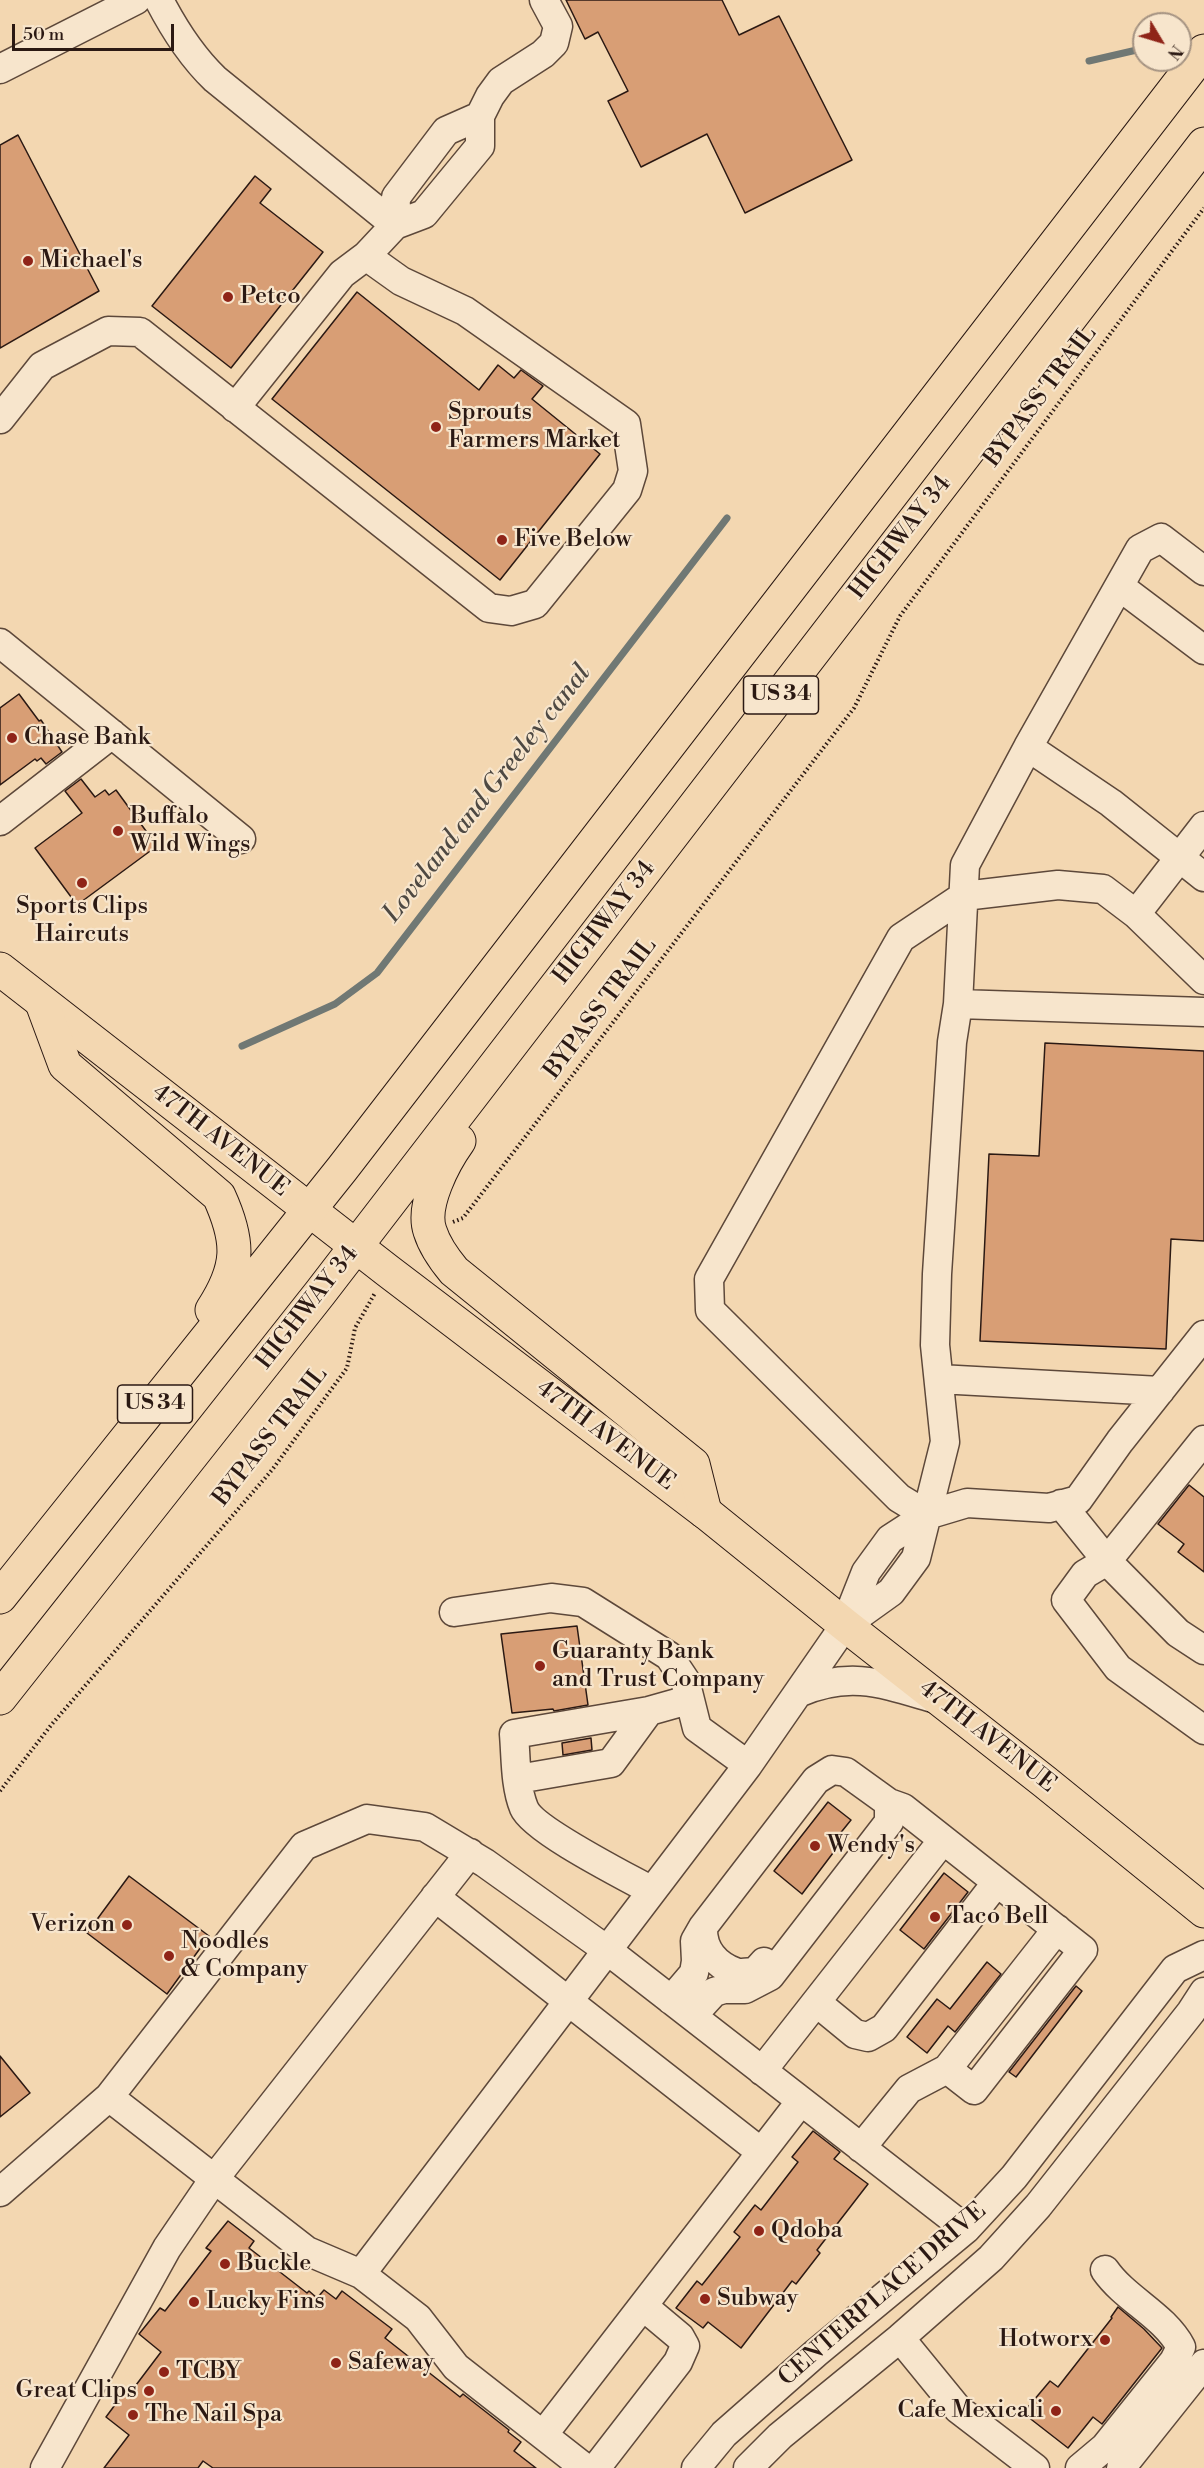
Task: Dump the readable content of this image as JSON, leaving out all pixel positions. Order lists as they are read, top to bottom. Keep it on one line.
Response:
{"streets":{"main road":["HIGHWAY 34","US 34","47TH AVENUE"],"street":["CENTERPLACE DRIVE"],"path":["BYPASS TRAIL"]},"crossings":[["BYPASS TRAIL","47TH AVENUE"],["HIGHWAY 34","47TH AVENUE"],["US 34","47TH AVENUE"]],"water":["Loveland and Greeley canal"],"places":["Michael's","Petco","Sprouts Farmers Market","Five Below","Chase Bank","Buffalo Wild Wings","Sports Clips Haircuts","Guaranty Bank and Trust Company","Wendy's","Taco Bell","Verizon","Noodles & Company","Qdoba","Buckle","Subway","Lucky Fins","Hotworx","Safeway","TCBY","Great Clips","Cafe Mexicali","The Nail Spa"],"scale_bar":"50 m","north":"bottom right"}
